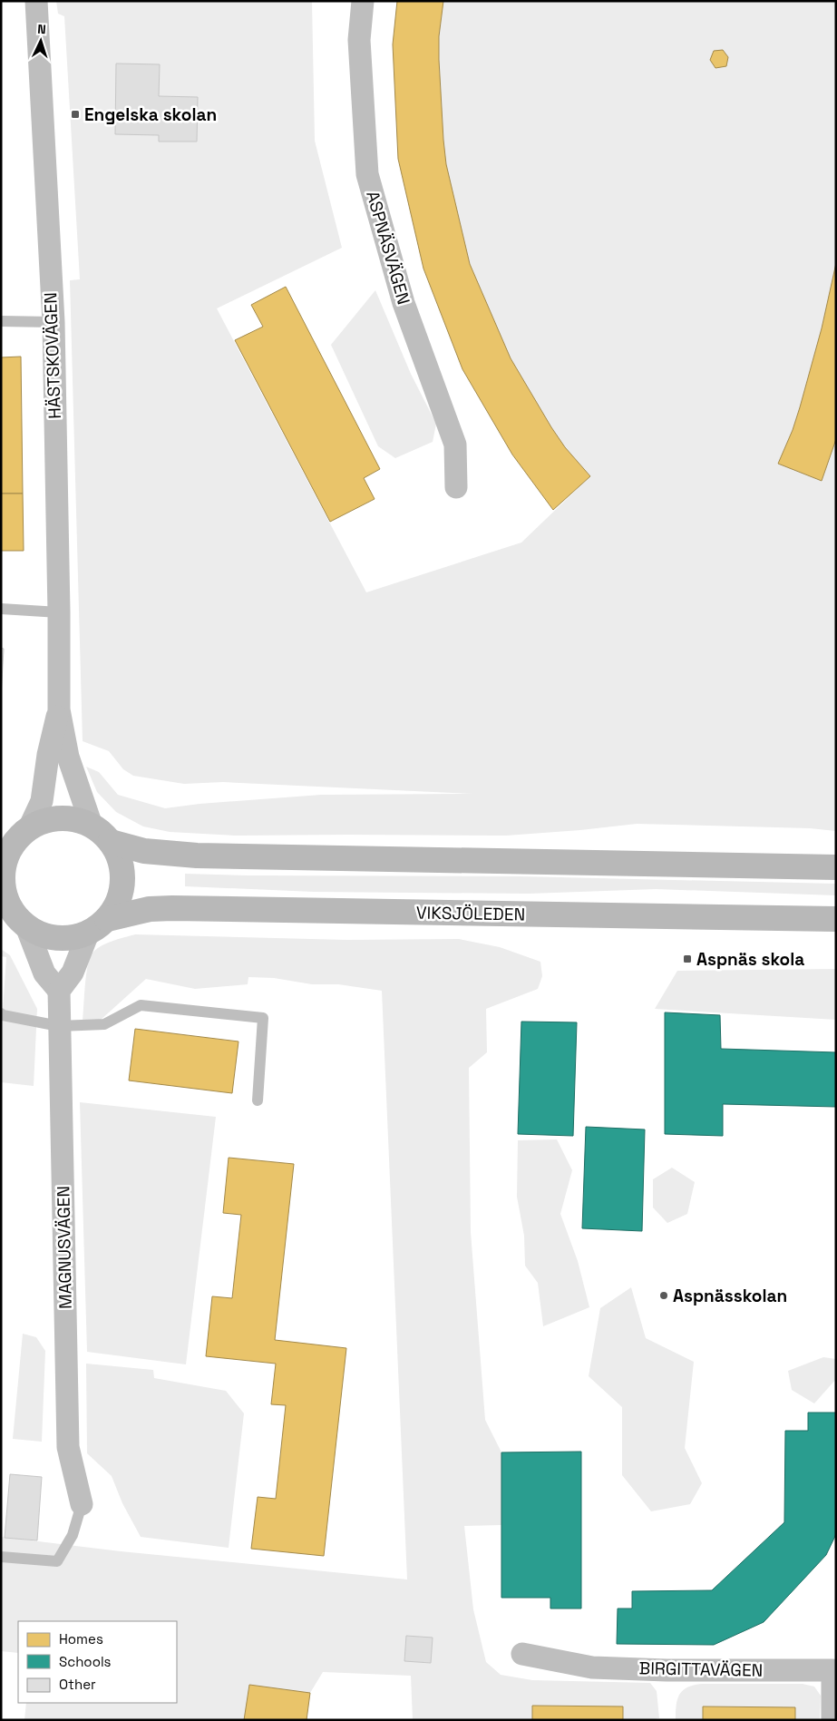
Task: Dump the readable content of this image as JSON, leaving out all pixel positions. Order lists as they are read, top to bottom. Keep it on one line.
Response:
{"streets":{"main road":["VIKSJÖLEDEN"],"street":["ASPNÄSVÄGEN","HÄSTSKOVÄGEN","MAGNUSVÄGEN","BIRGITTAVÄGEN"]},"crossings":[["HÄSTSKOVÄGEN","VIKSJÖLEDEN"]],"places":{"transit":["Engelska skolan","Aspnäs skola"],"other":["Aspnässkolan"]},"legend":["Homes","Schools","Other"],"north":"top"}
